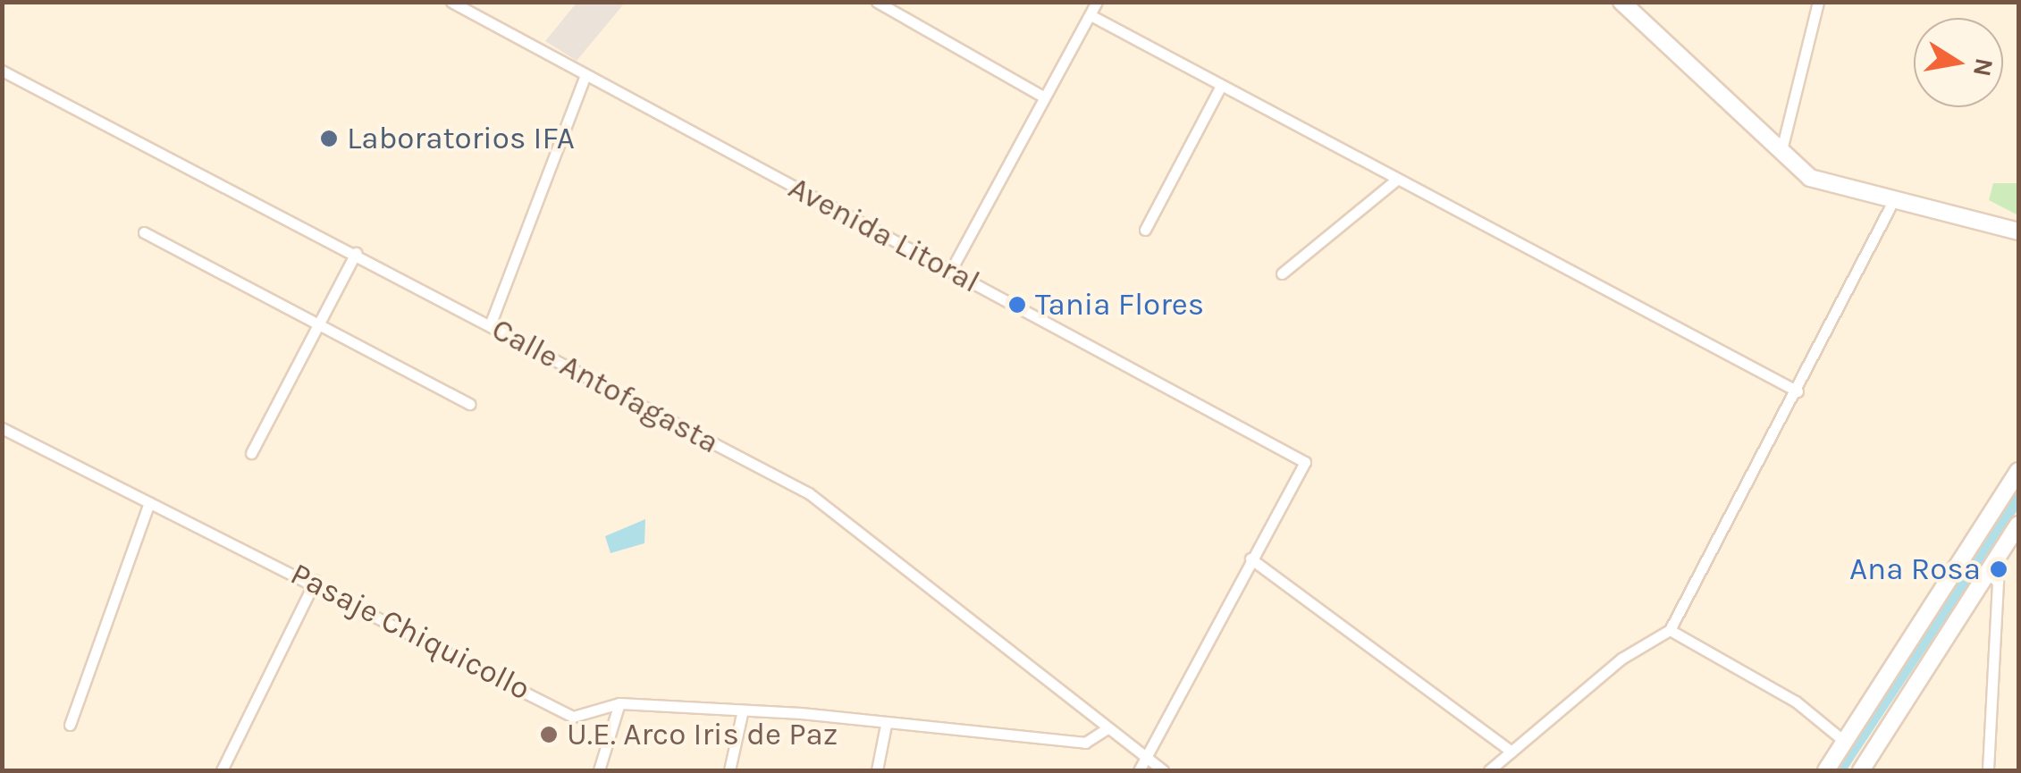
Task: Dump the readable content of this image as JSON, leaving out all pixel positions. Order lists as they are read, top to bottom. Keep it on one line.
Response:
{"streets":{"street":["Avenida Litoral","Calle Antofagasta","Pasaje Chiquicollo"]},"crossings":[["Avenida Litoral","Calle Antofagasta"],["Calle Antofagasta","Pasaje Chiquicollo"]],"places":["Laboratorios IFA","Tania Flores","Ana Rosa","U.E. Arco Iris de Paz"],"north":"right"}
